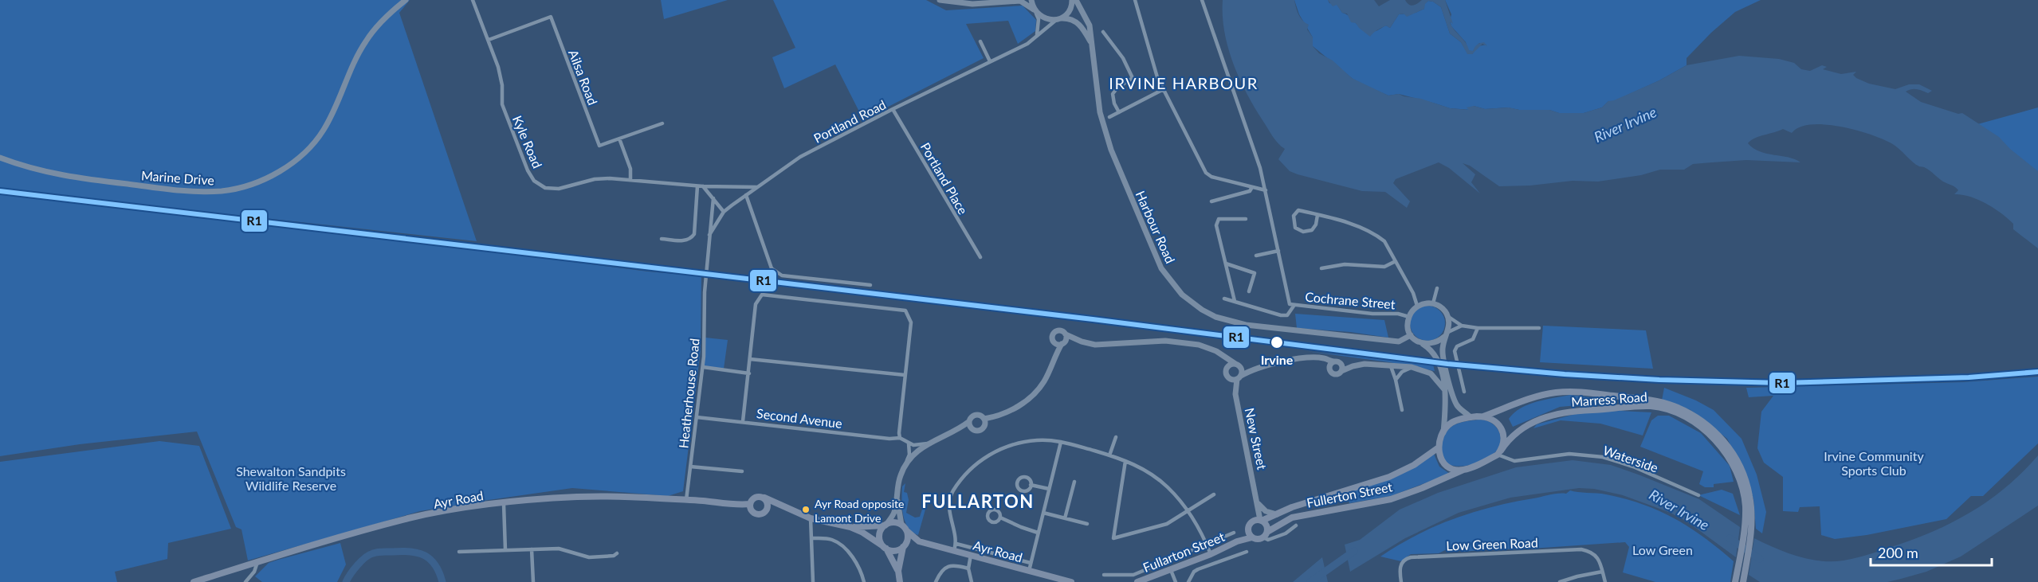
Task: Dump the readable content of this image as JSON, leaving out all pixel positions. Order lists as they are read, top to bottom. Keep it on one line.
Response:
{"streets":{"main road":["Marress Road","Fullerton Street","Ayr Road","Fullarton Street"],"street":["Ailsa Road","Portland Road","Kyle Road","Marine Drive","Portland Place","Harbour Road","Cochrane Street","Heatherhouse Road","Second Avenue","New Street","Waterside","Low Green Road"]},"crossings":[["Ailsa Road","Kyle Road"],["Portland Road","Kyle Road"],["Portland Road","Portland Place"],["Portland Road","Harbour Road"],["Portland Road","Heatherhouse Road"],["Harbour Road","Cochrane Street"],["Heatherhouse Road","Second Avenue"],["Heatherhouse Road","Ayr Road"],["Marress Road","Waterside"],["Marress Road","Fullerton Street"],["New Street","Fullerton Street"],["New Street","Fullarton Street"],["Waterside","Fullerton Street"],["Fullerton Street","Fullarton Street"]],"districts":["IRVINE HARBOUR","FULLARTON"],"water":["River Irvine"],"parks":["Irvine Community Sports Club","Shewalton Sandpits Wildlife Reserve","Low Green"],"places":["Irvine","Ayr Road opposite Lamont Drive"],"lines":["transit line R1"],"scale_bar":"200 m"}
